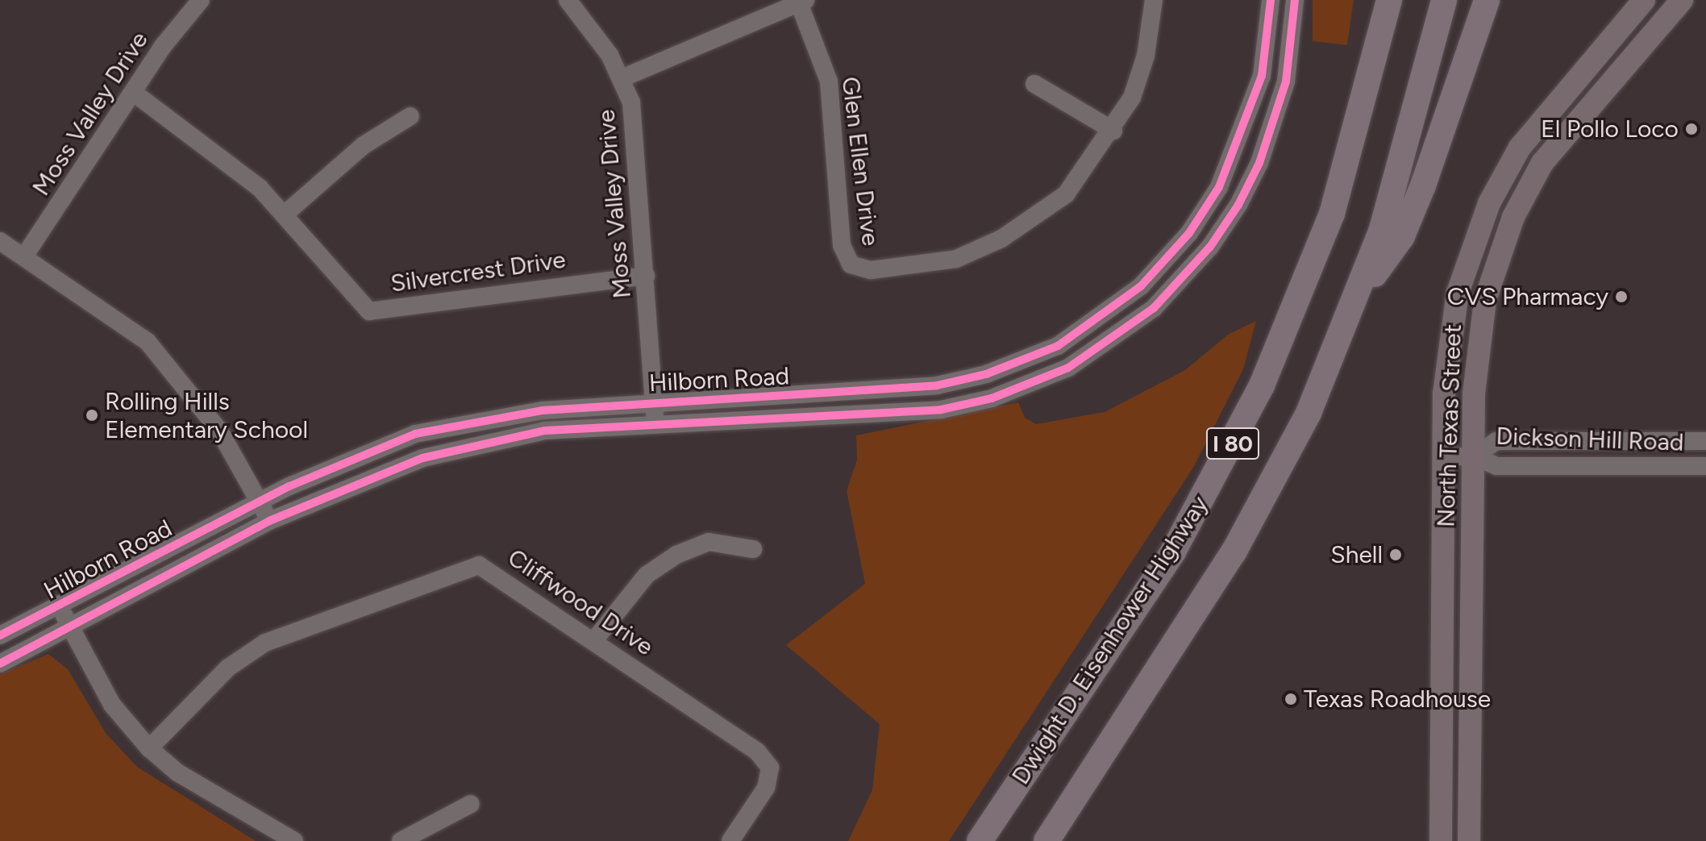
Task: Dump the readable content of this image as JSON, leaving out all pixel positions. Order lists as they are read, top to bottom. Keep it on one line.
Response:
{"streets":{"highway":["I 80","Dwight D. Eisenhower Highway"],"main road":["North Texas Street"],"street":["Moss Valley Drive","Glen Ellen Drive","Silvercrest Drive","Hilborn Road","Dickson Hill Road","Cliffwood Drive"]},"crossings":[["Moss Valley Drive","Silvercrest Drive"],["Moss Valley Drive","Hilborn Road"],["North Texas Street","Dickson Hill Road"]],"places":["El Pollo Loco","CVS Pharmacy","Rolling Hills Elementary School","Shell","Texas Roadhouse"]}
